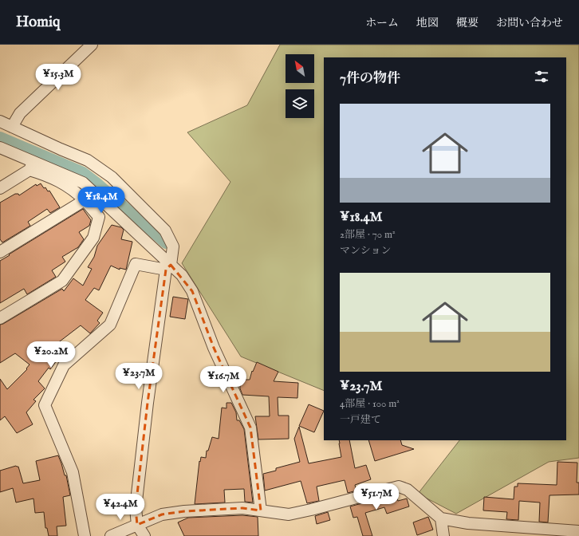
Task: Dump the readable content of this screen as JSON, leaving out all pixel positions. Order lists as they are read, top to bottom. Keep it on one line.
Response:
{"north":"top left","page":{"header":"Homiq","nav":["ホーム","地図","概要","お問い合わせ"],"heading":"7件の物件","price":["¥15.3M","¥18.4M","¥20.2M","¥23.7M","¥16.7M","¥51.7M","¥42.4M"],"list":[{"name":"¥18.4M","note":"2部屋 · 70 m² · マンション"},{"name":"¥23.7M","note":"4部屋 · 100 m² · 一戸建て"}]}}
